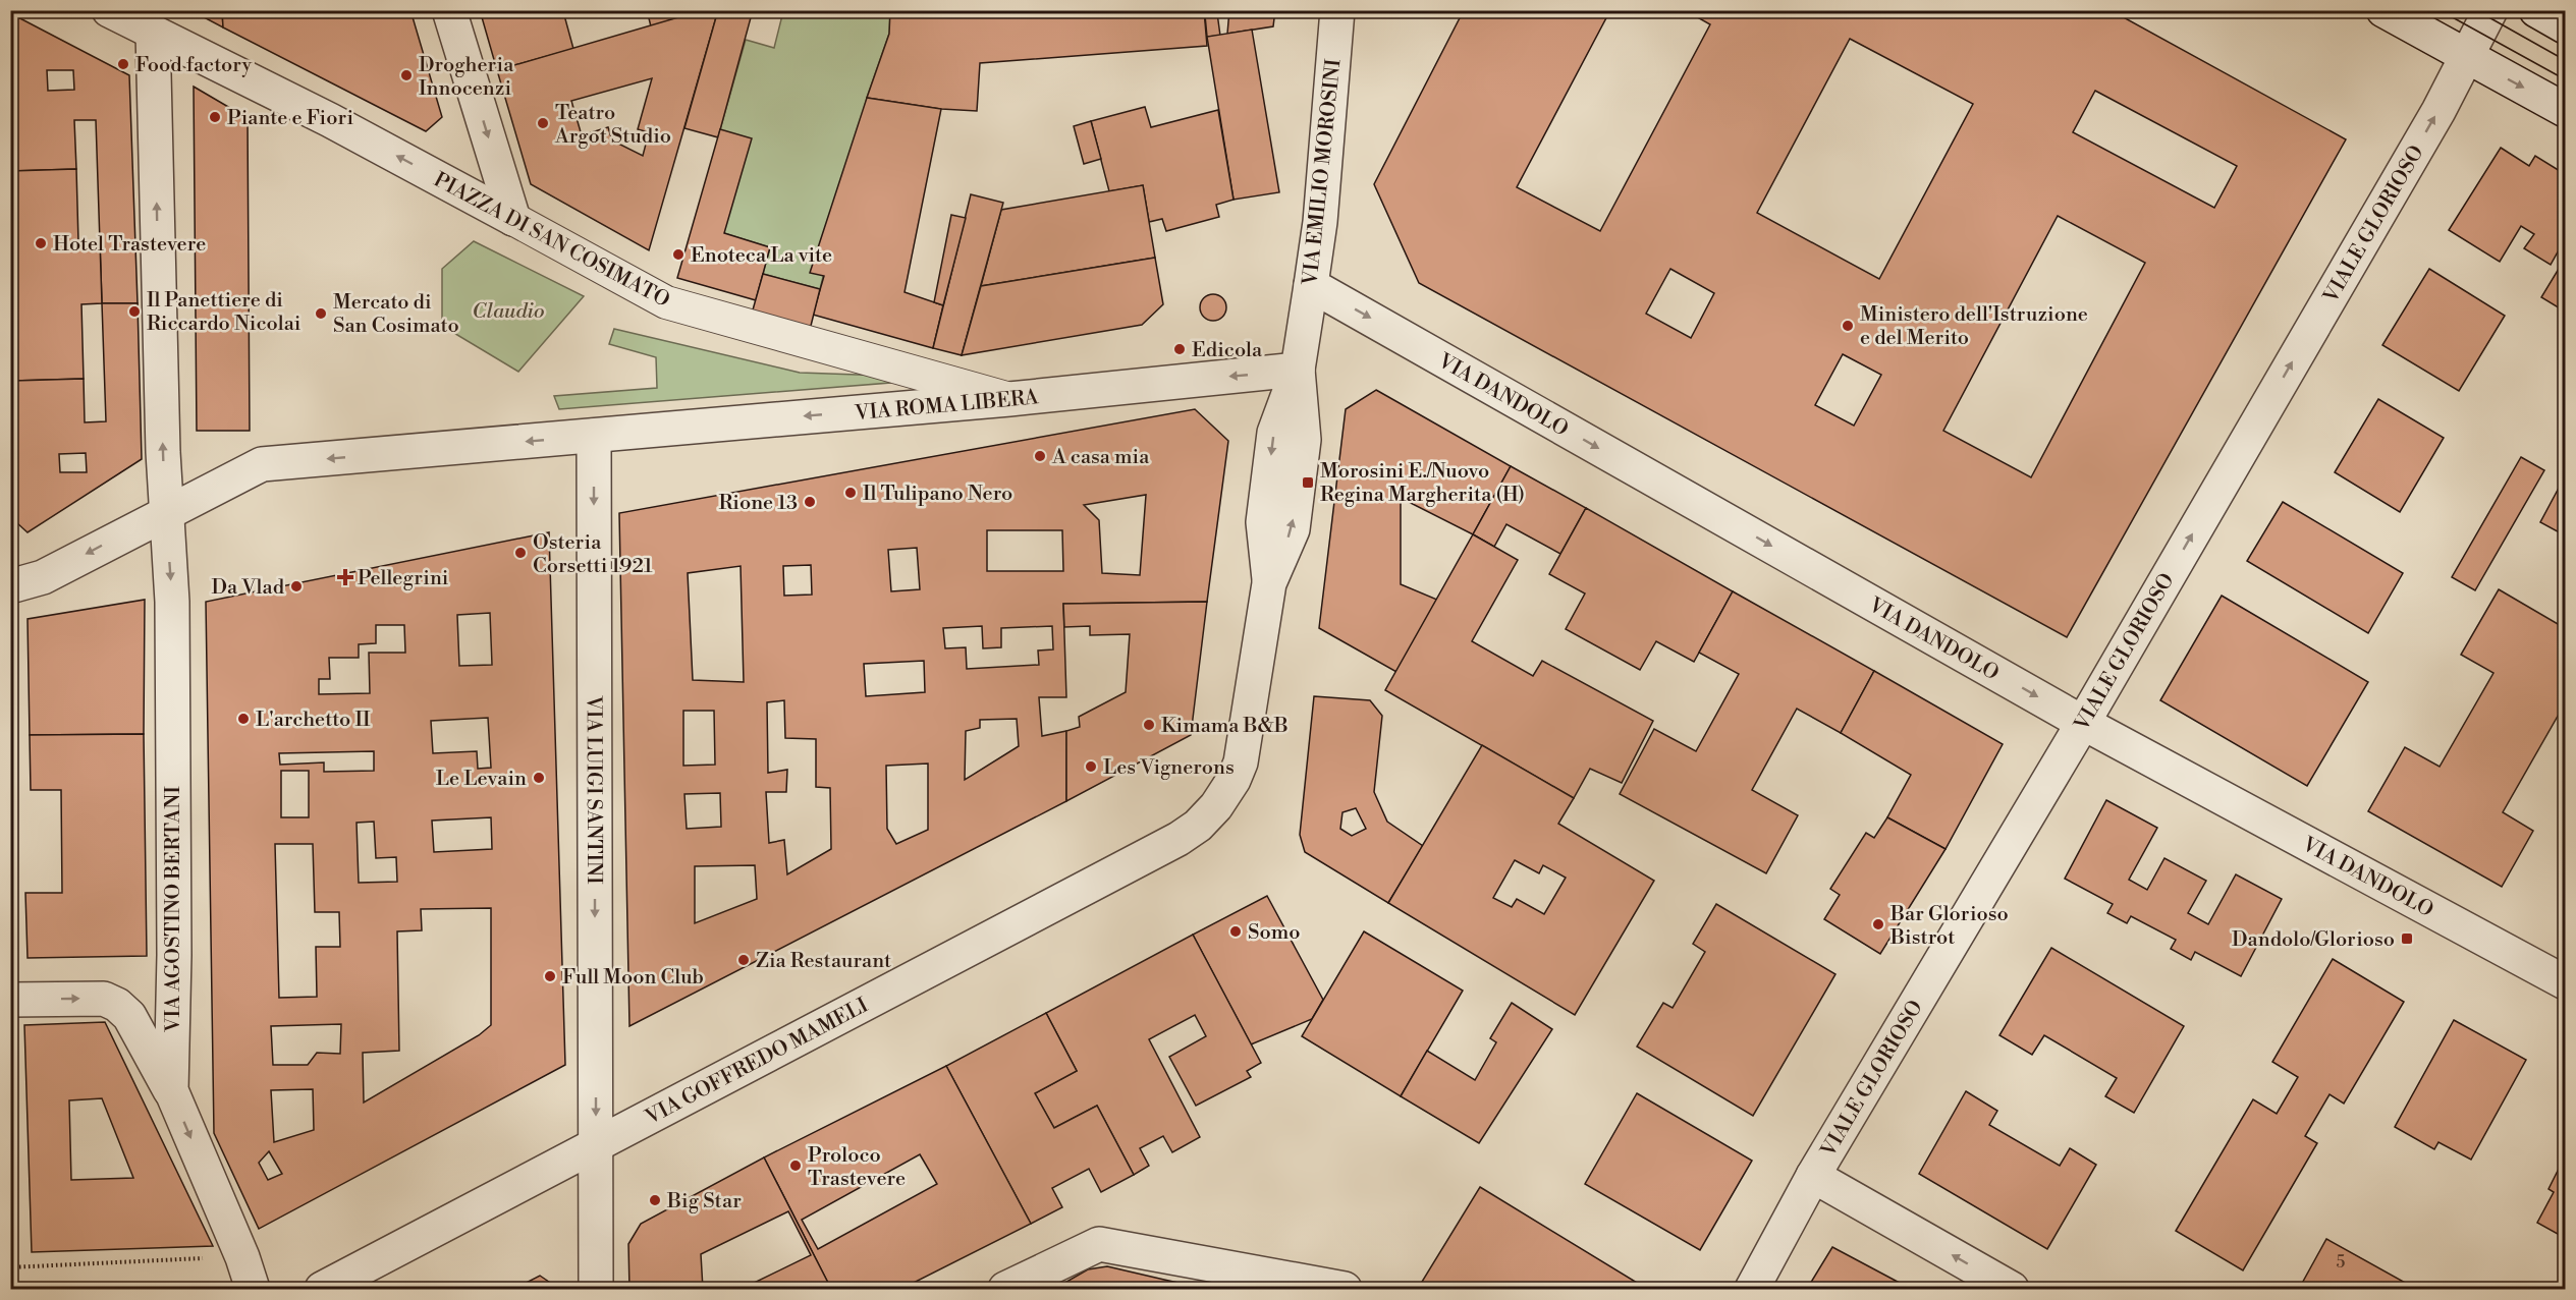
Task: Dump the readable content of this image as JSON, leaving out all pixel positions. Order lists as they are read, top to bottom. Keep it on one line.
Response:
{"streets":{"street":["VIA EMILIO MOROSINI","VIALE GLORIOSO","PIAZZA DI SAN COSIMATO","VIA DANDOLO","VIA ROMA LIBERA","VIA LUIGI SANTINI","VIA AGOSTINO BERTANI","VIA GOFFREDO MAMELI"]},"crossings":[["VIA EMILIO MOROSINI","VIA DANDOLO"],["VIA EMILIO MOROSINI","VIA ROMA LIBERA"],["VIA EMILIO MOROSINI","VIA GOFFREDO MAMELI"],["VIALE GLORIOSO","VIA DANDOLO"],["PIAZZA DI SAN COSIMATO","VIA ROMA LIBERA"],["VIA ROMA LIBERA","VIA LUIGI SANTINI"],["VIA LUIGI SANTINI","VIA GOFFREDO MAMELI"]],"one_way":["VIALE GLORIOSO","PIAZZA DI SAN COSIMATO","VIA DANDOLO","VIA ROMA LIBERA","VIA LUIGI SANTINI","VIA AGOSTINO BERTANI"],"parks":["Claudio"],"places":{"other":["Food factory","Drogheria Innocenzi","Piante e Fiori","Teatro Argot Studio","Hotel Trastevere","Enoteca La vite","Il Panettiere di Riccardo Nicolai","Mercato di San Cosimato","Ministero dell'Istruzione e del Merito","Edicola","A casa mia","Il Tulipano Nero","Rione 13","Osteria Corsetti 1921","Da Vlad","L'archetto II","Kimama B&B","Les Vignerons","Le Levain","Bar Glorioso Bistrot","Somo","Zia Restaurant","Full Moon Club","Proloco Trastevere","Big Star"],"transit":["Morosini E./Nuovo Regina Margherita (H)","Dandolo/Glorioso"],"health":["Pellegrini"]},"house_numbers":["5"]}
